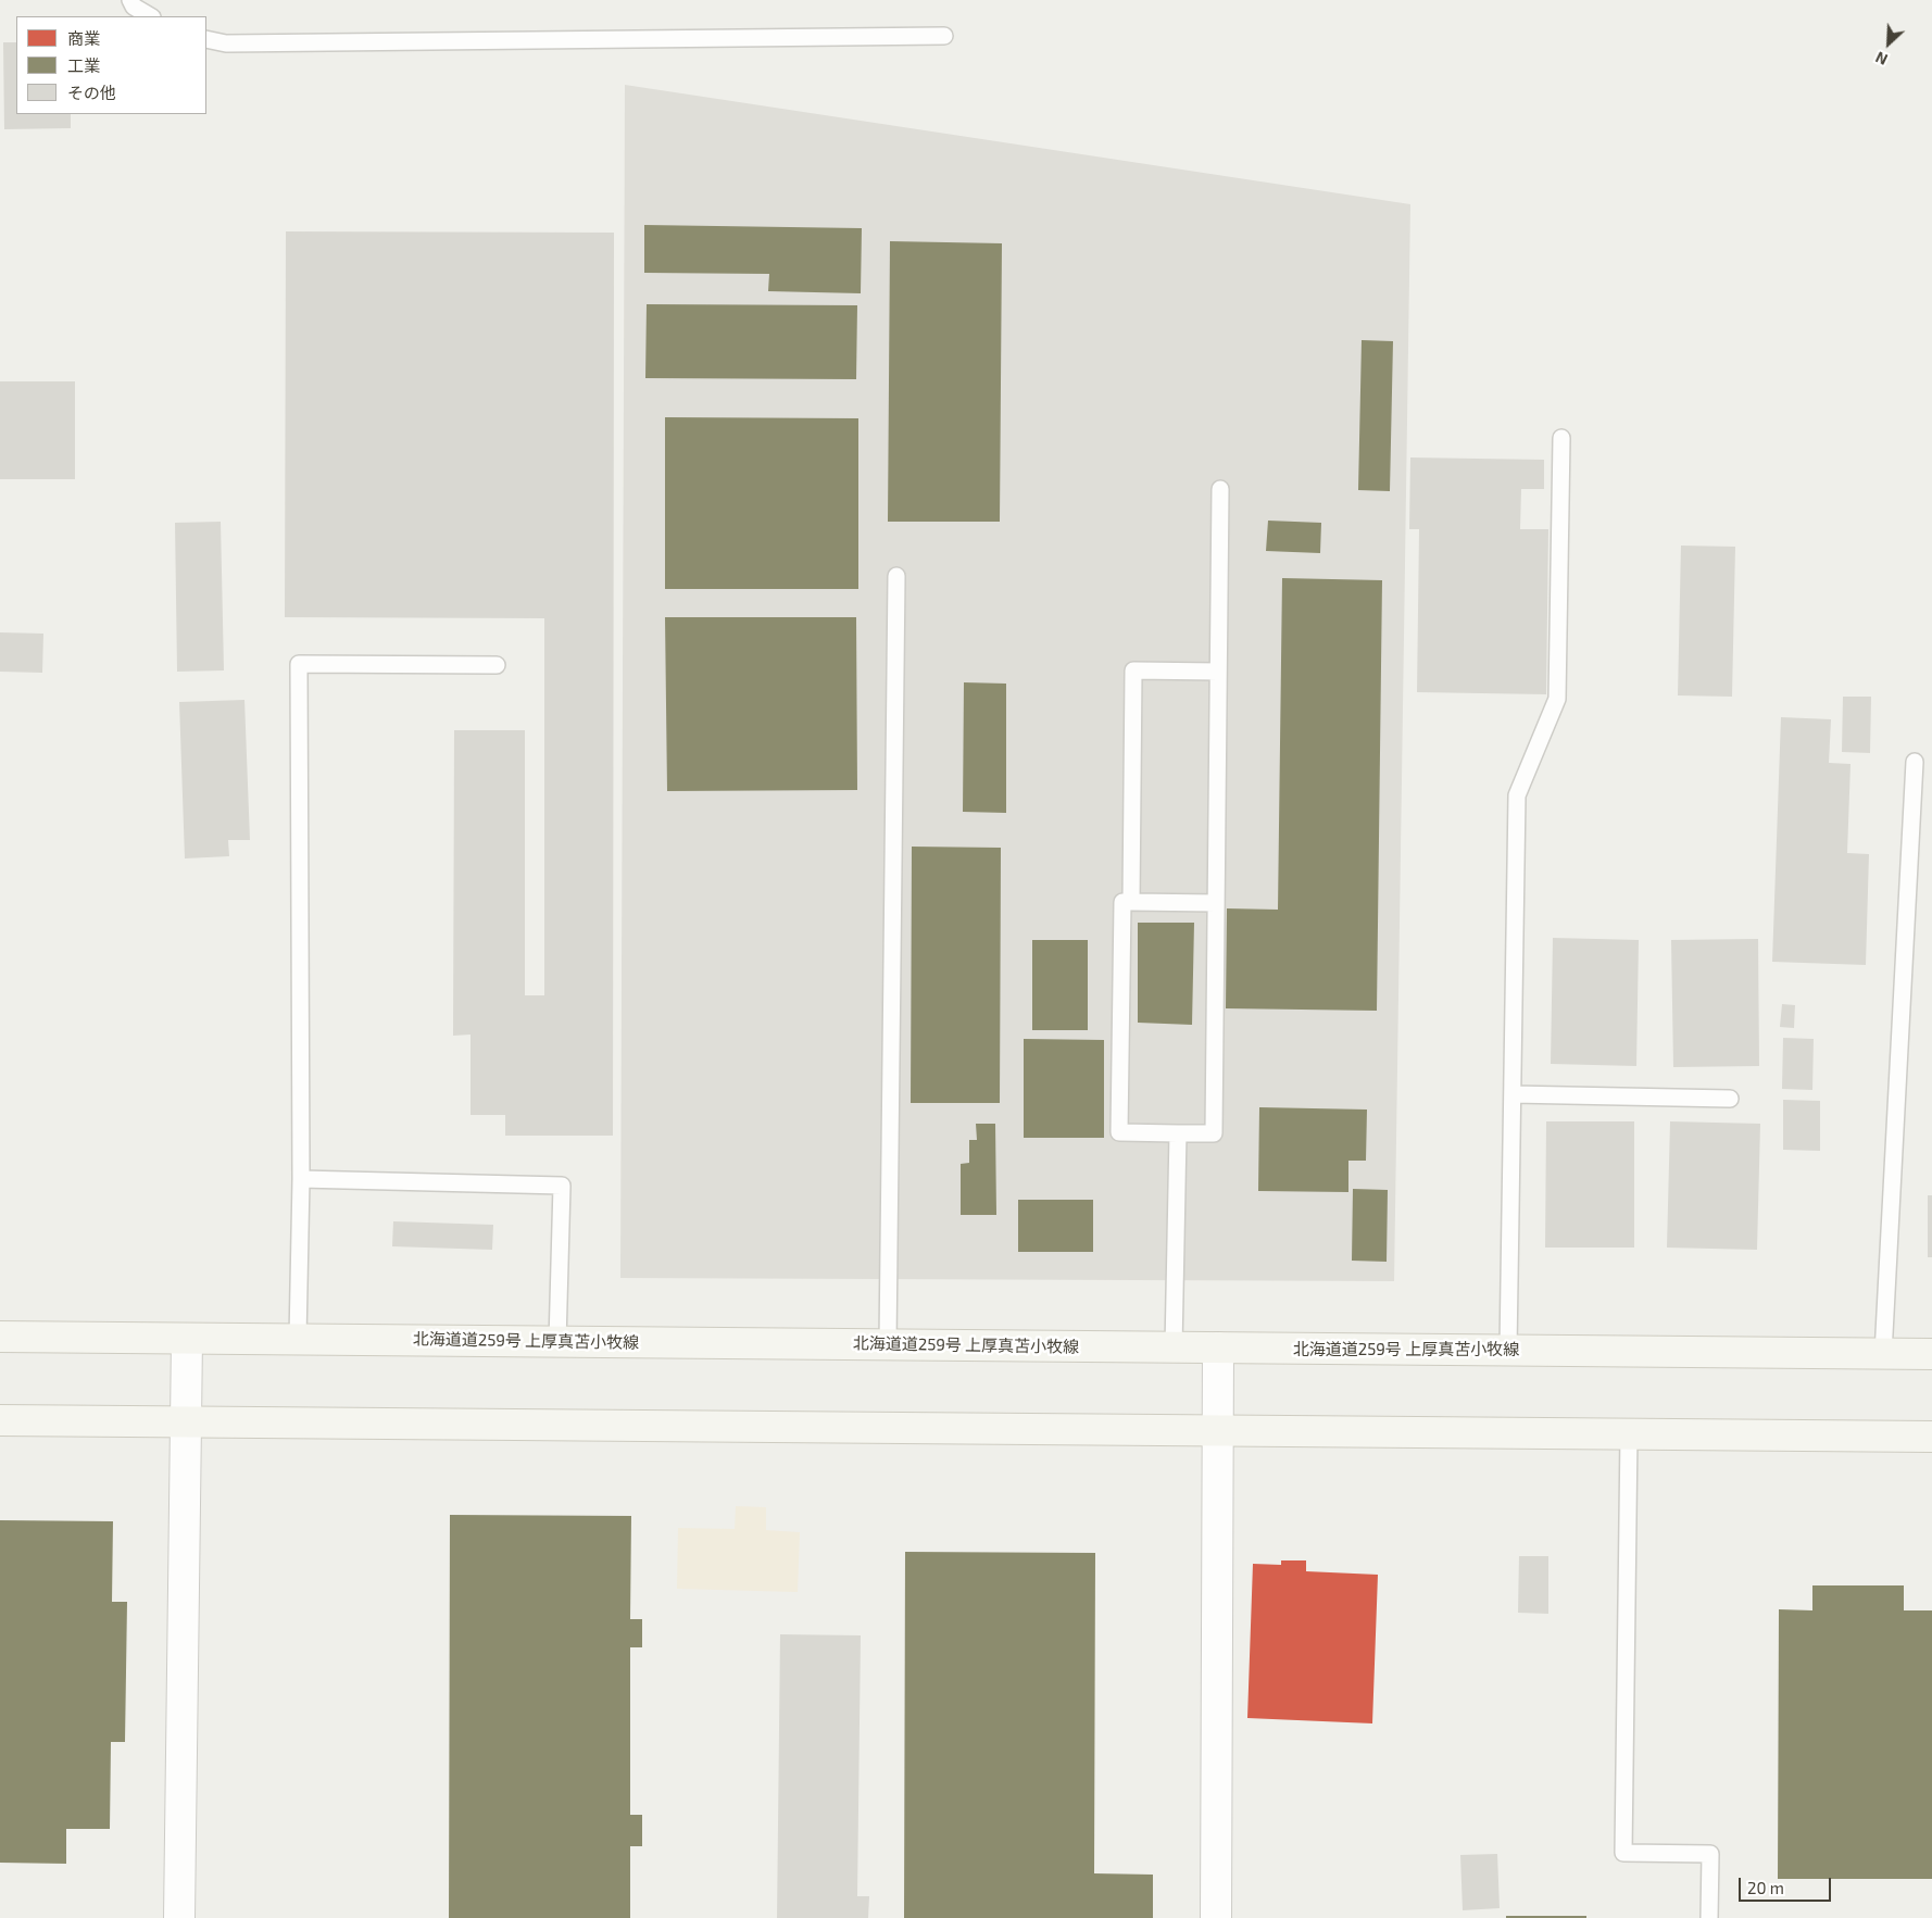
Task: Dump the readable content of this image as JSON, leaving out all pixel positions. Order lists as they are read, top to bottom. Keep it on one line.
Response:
{"streets":{"main road":["北海道道259号 上厚真苫小牧線"]},"legend":["商業","工業","その他"],"scale_bar":"20 m","north":"bottom left"}
